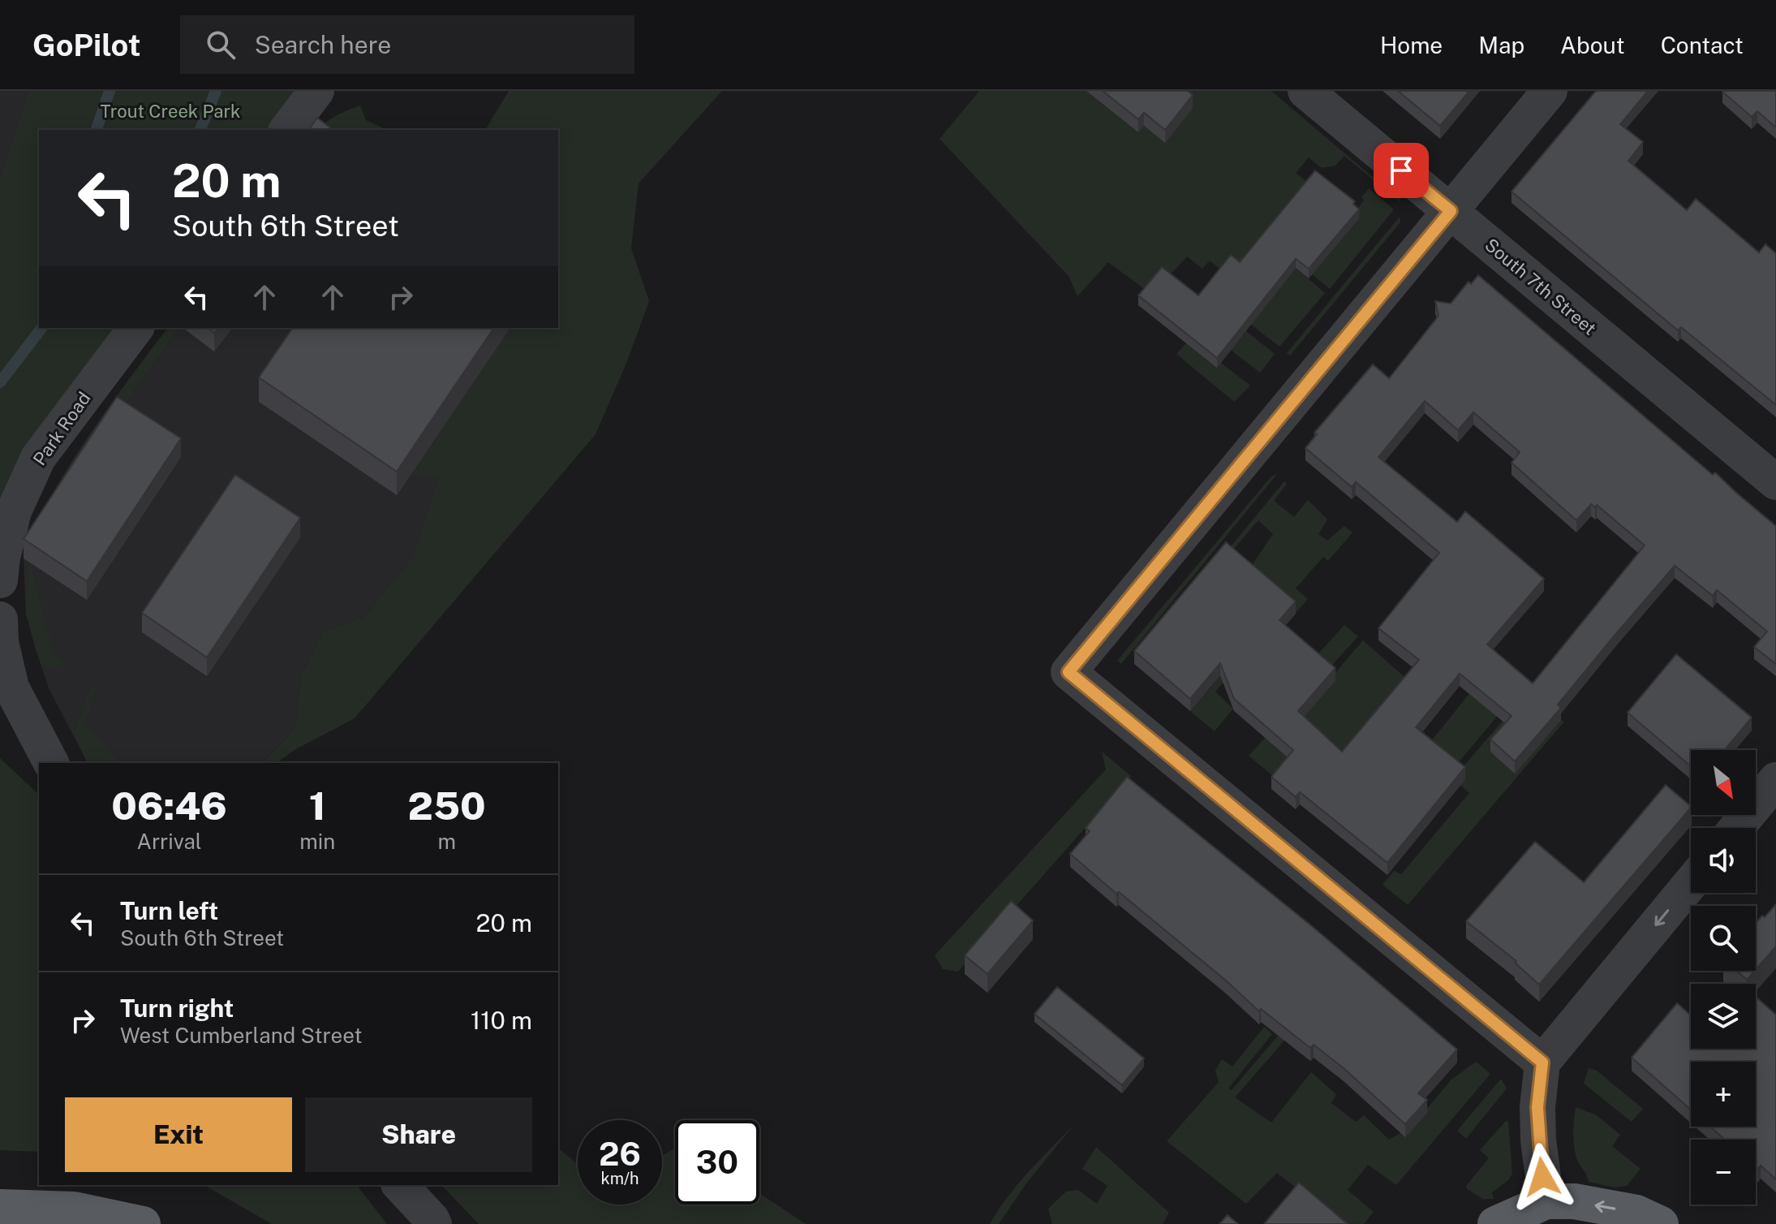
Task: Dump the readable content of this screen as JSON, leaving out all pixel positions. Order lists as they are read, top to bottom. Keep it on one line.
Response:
{"streets":{"street":["South 7th Street","Park Road"]},"parks":["Trout Creek Park"],"north":"bottom right","page":{"header":"GoPilot","search":"Search here","nav":["Home","Map","About","Contact"],"turn":["20 m","South 6th Street"],"map_buttons":["+","−"],"eta":["06:46","Arrival","1","min","250","m"],"list":[{"name":"Turn left","note":"South 6th Street","value":"20 m"},{"name":"Turn right","note":"West Cumberland Street","value":"110 m"}],"buttons":["Exit","Share"],"speed":"26 km/h","limit":"30"}}
